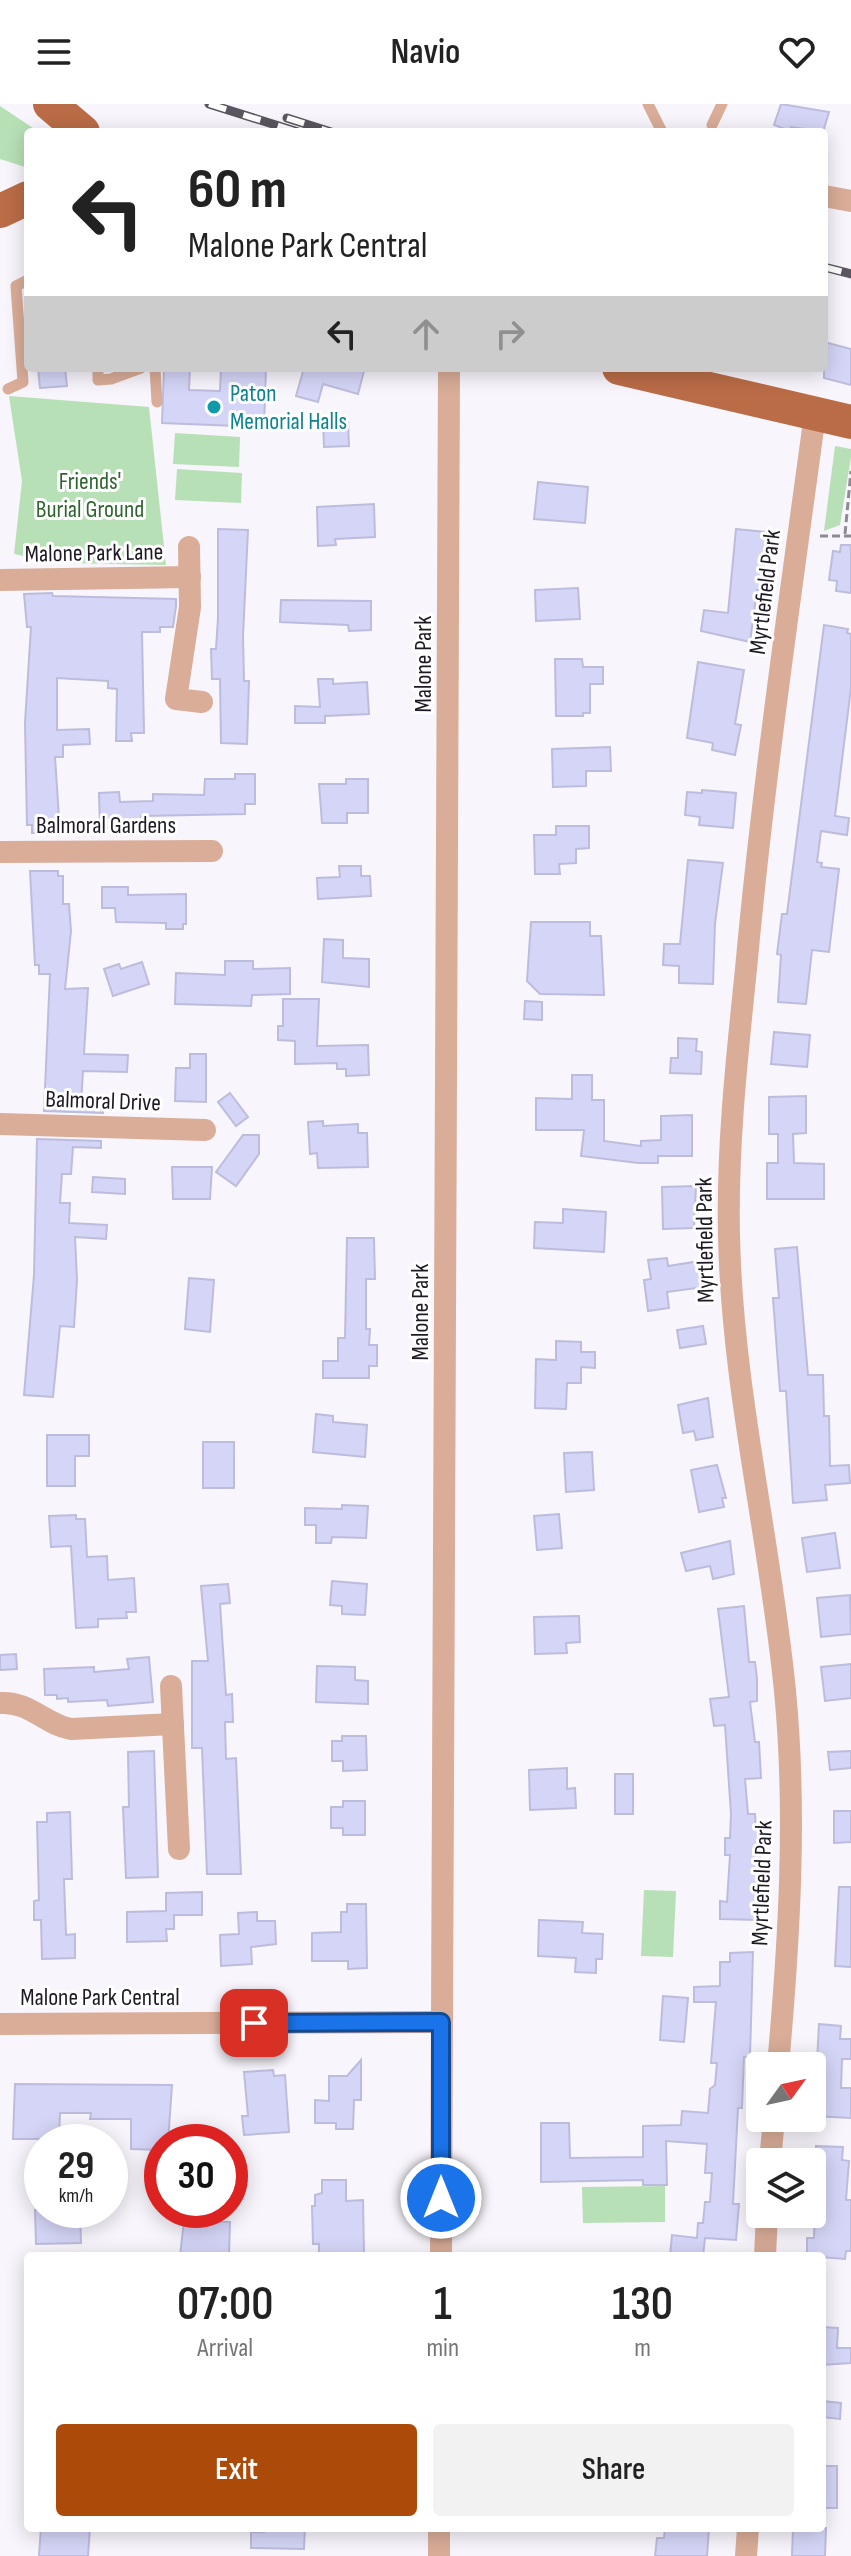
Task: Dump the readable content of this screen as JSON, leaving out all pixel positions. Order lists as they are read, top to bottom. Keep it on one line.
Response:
{"streets":{"street":["Malone Park Lane","Myrtlefield Park","Malone Park","Balmoral Gardens","Balmoral Drive","Malone Park Central"]},"crossings":[["Malone Park","Malone Park Central"]],"parks":["Friends' Burial Ground"],"places":["Paton Memorial Halls"],"north":"top right","page":{"header":"Navio","turn":["60 m","Malone Park Central"],"speed":"29 km/h","limit":"30","eta":["07:00","Arrival","1","min","130","m"],"buttons":["Exit","Share"]}}
